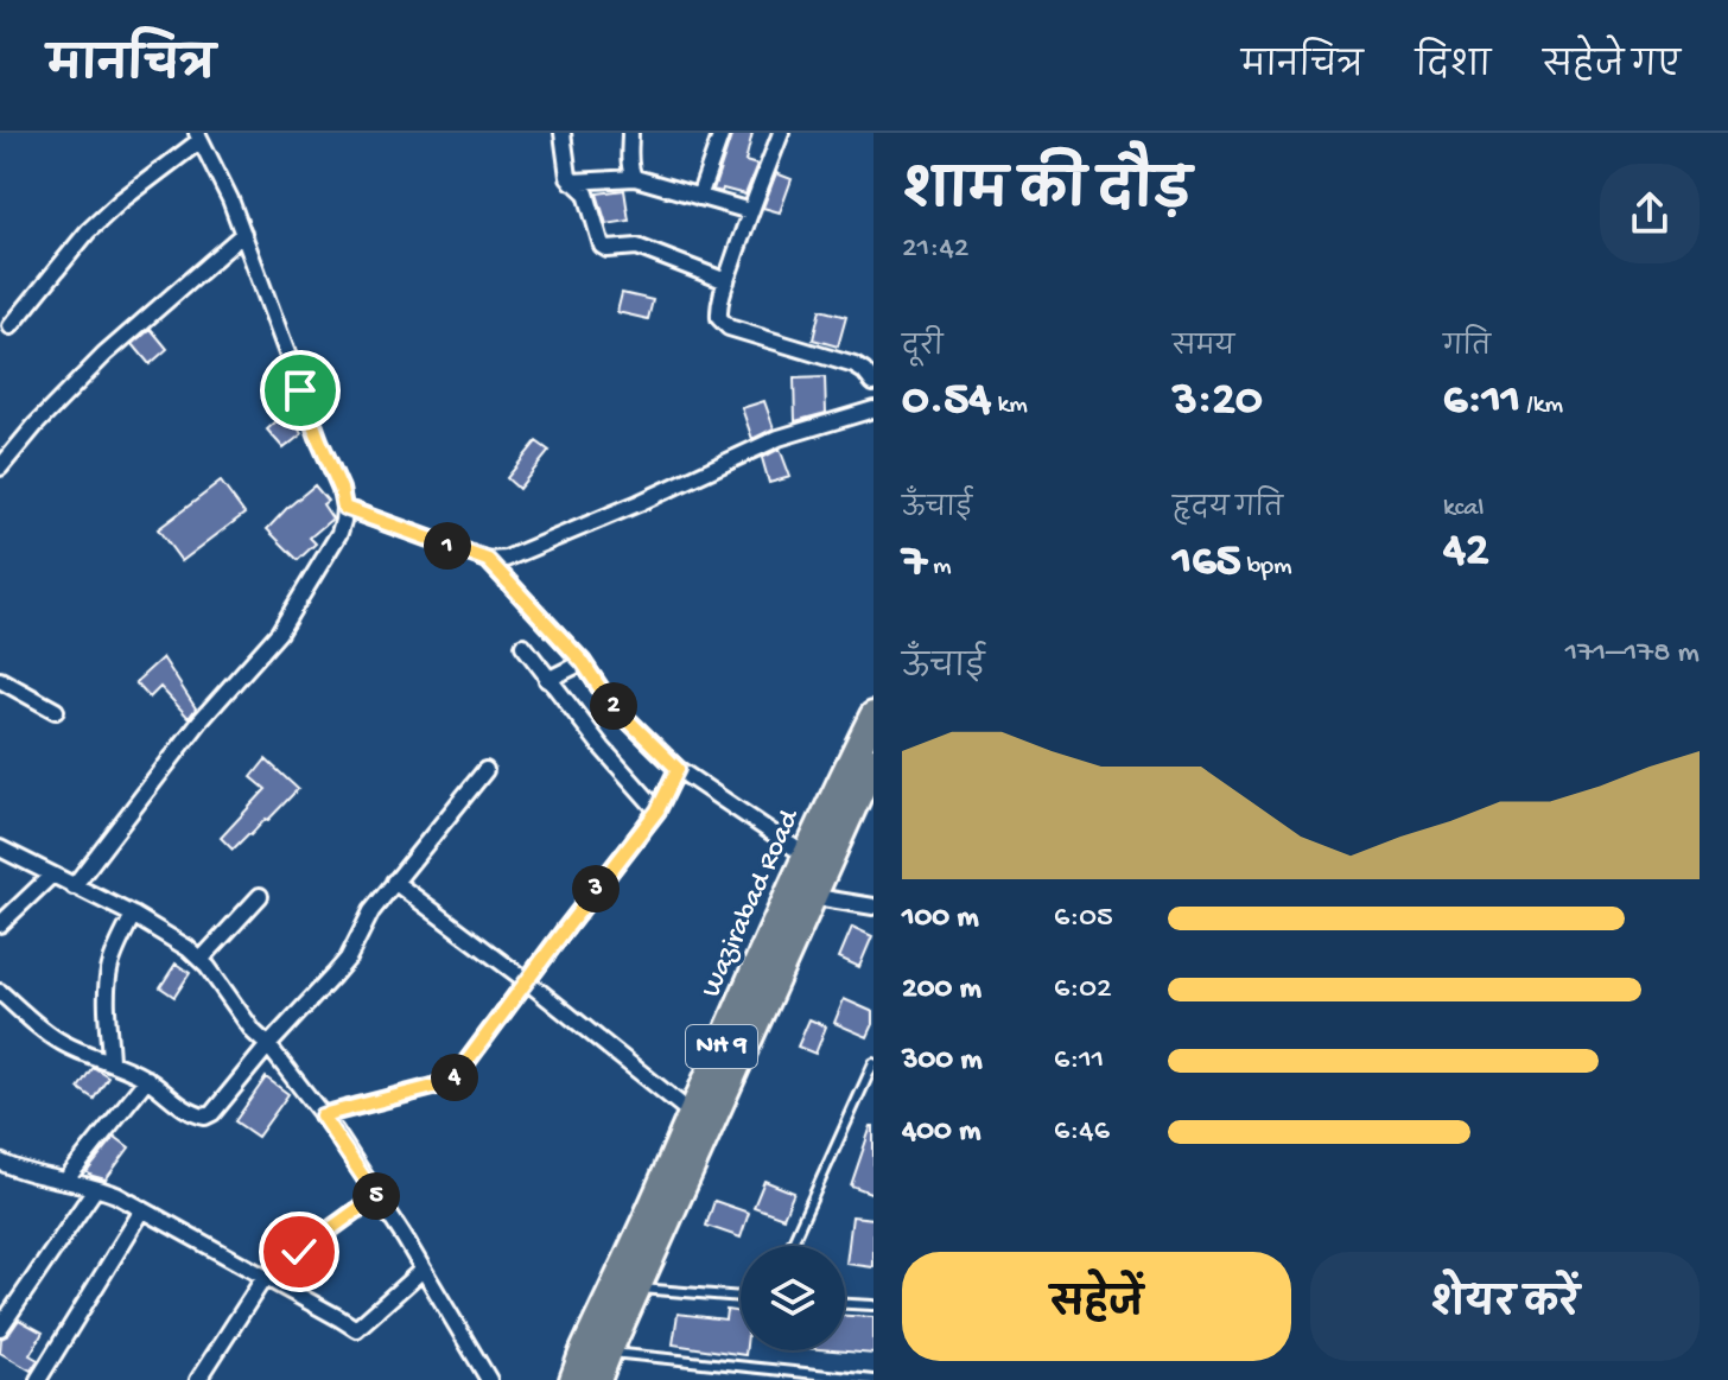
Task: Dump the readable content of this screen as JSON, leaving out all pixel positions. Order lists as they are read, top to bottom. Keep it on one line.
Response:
{"streets":{"highway":["Wazirabad Road","NH 9"]},"page":{"header":"मानचित्र","nav":["मानचित्र","दिशा","सहेजे गए"],"heading":["शाम की दौड़","21:42"],"stats":[["दूरी","0.54 km"],["समय","3:20"],["गति","6:11 /km"],["ऊँचाई","7 m"],["हृदय गति","165 bpm"],["kcal","42"]],"pins":["1","2","3","4","5"],"chart":["ऊँचाई","171–178 m"],"list":[{"name":"100 m","note":"6:05"},{"name":"200 m","note":"6:02"},{"name":"300 m","note":"6:11"},{"name":"400 m","note":"6:46"}],"buttons":["सहेजें","शेयर करें"]}}
